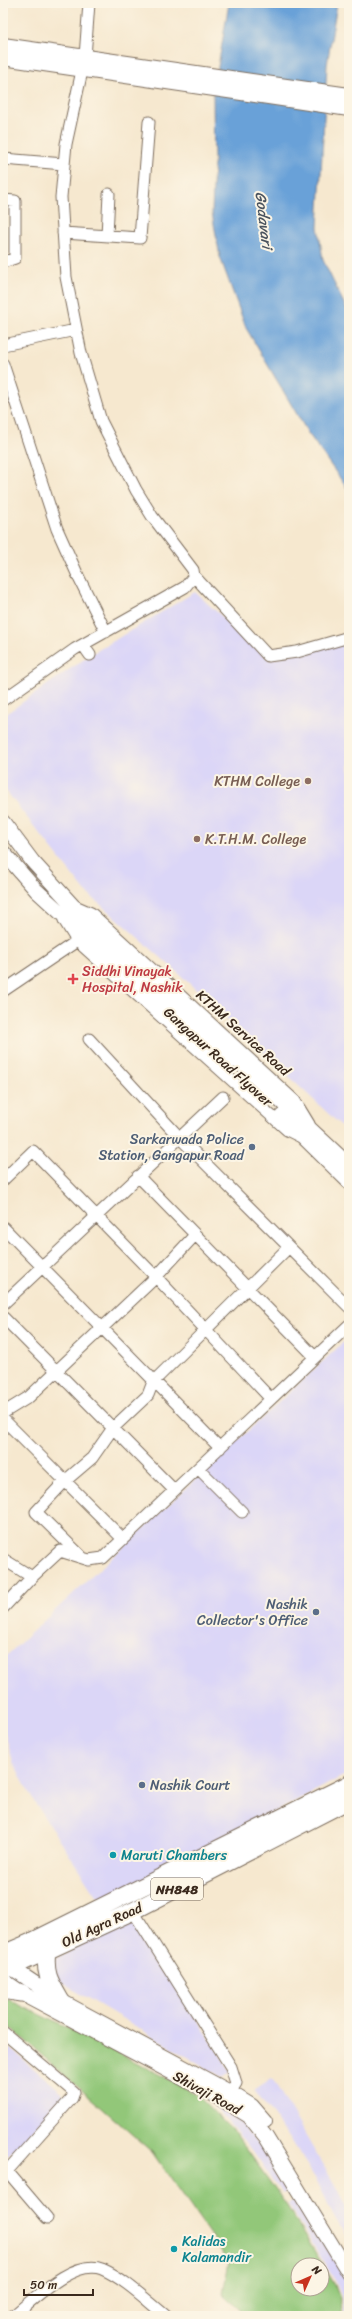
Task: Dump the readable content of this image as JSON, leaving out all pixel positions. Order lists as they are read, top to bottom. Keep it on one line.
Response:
{"streets":{"highway":["NH848","Old Agra Road"],"main road":["Gangapur Road Flyover","Shivaji Road"],"street":["KTHM Service Road"]},"crossings":[["KTHM Service Road","Gangapur Road Flyover"],["Old Agra Road","Shivaji Road"]],"water":["Godavari"],"places":{"other":["KTHM College","K.T.H.M. College","Sarkarwada Police Station, Gangapur Road","Nashik Collector's Office","Nashik Court","Maruti Chambers","Kalidas Kalamandir"],"health":["Siddhi Vinayak Hospital, Nashik"]},"scale_bar":"50 m","north":"top right"}
